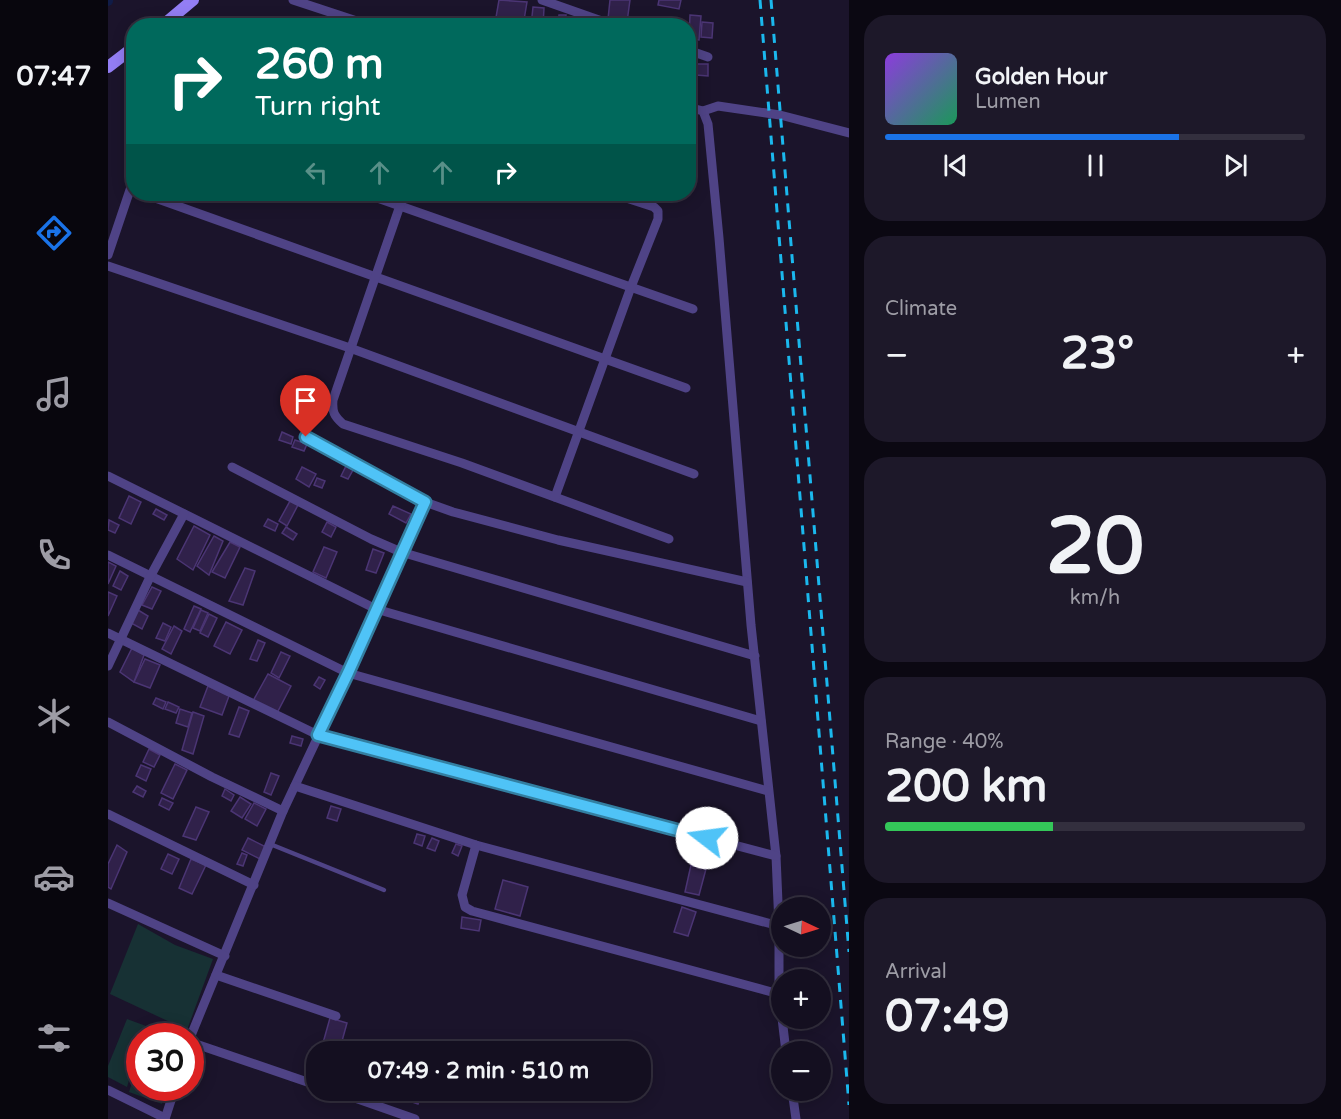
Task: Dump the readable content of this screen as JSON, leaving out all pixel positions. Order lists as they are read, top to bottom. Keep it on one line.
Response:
{"north":"right","page":{"tabs":"07:47","turn":["260 m","Turn right"],"song":["Golden Hour","Lumen"],"tile":["Climate",["20","km/h"],["Range · 40%","200 km"],["Arrival","07:49"]],"heat":["−","23°","+"],"map_buttons":["+","−"],"limit":"30","trip":"07:49 · 2 min · 510 m"}}
